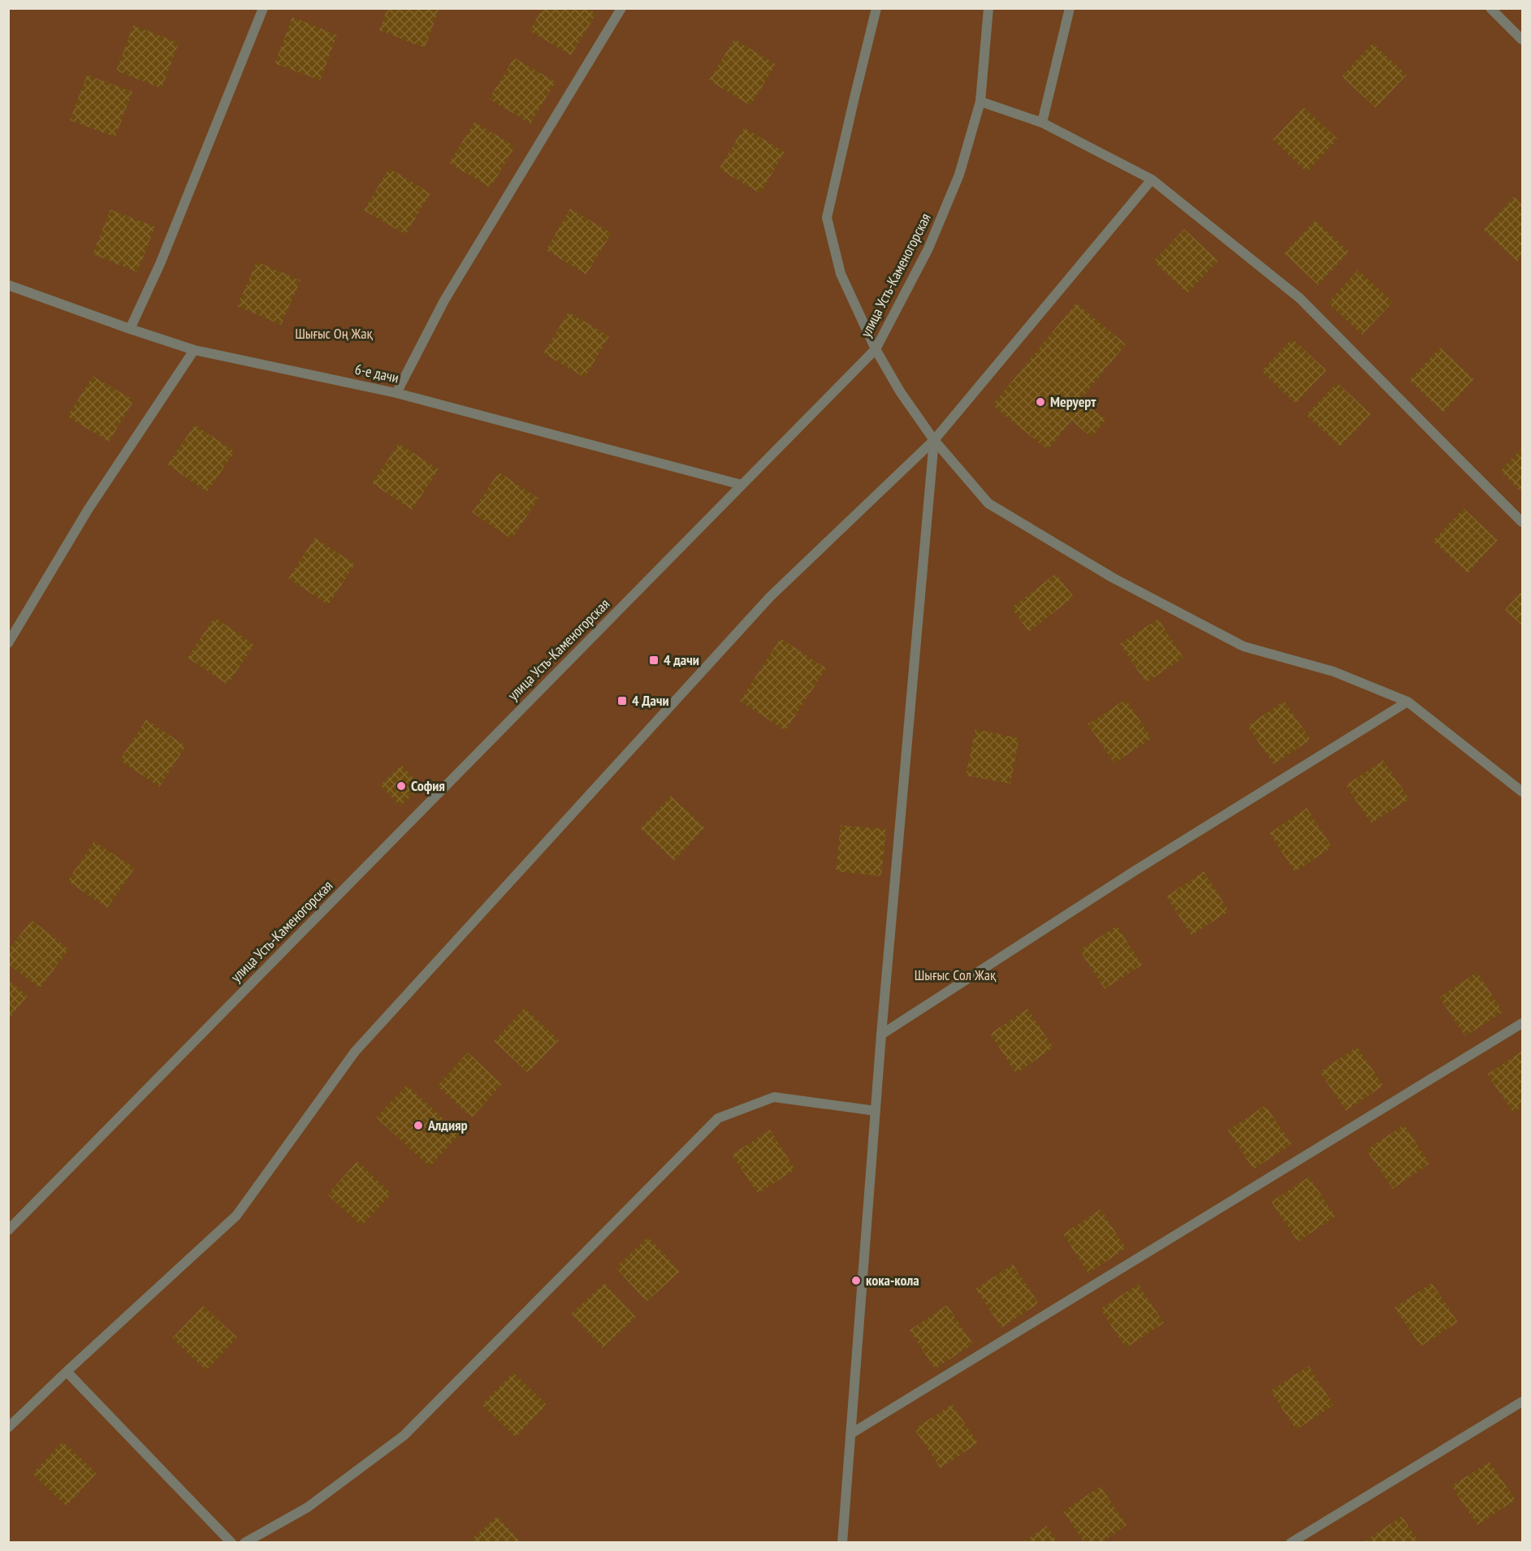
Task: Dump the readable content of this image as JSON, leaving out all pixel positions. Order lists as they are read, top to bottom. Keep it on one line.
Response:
{"streets":{"street":["улица Усть-Каменогорская","6-е дачи"]},"crossings":[["улица Усть-Каменогорская","6-е дачи"]],"parks":["Шығыс Оң Жақ","Шығыс Сол Жақ"],"places":{"other":["Меруерт","София","Алдияр","кока-кола"],"transit":["4 дачи","4 Дачи"]}}
